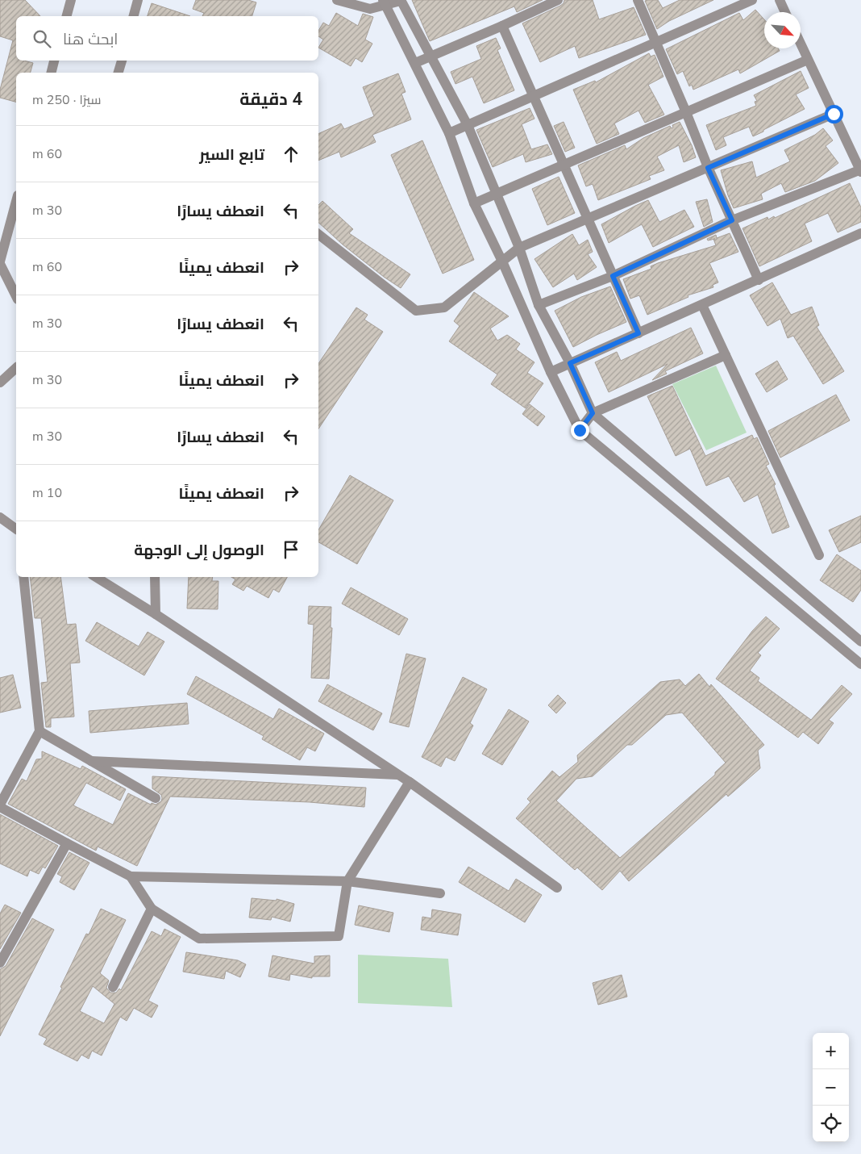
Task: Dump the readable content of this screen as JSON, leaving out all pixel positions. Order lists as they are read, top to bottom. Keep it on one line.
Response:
{"north":"bottom right","page":{"search":"ابحث هنا","heading":["4 دقيقة","سيرًا · 250 m"],"list":[["تابع السير","60 m"],["انعطف يسارًا","30 m"],["انعطف يمينًا","60 m"],["انعطف يسارًا","30 m"],["انعطف يمينًا","30 m"],["انعطف يسارًا","30 m"],["انعطف يمينًا","10 m"],"الوصول إلى الوجهة"],"map_buttons":["+","−"]}}
